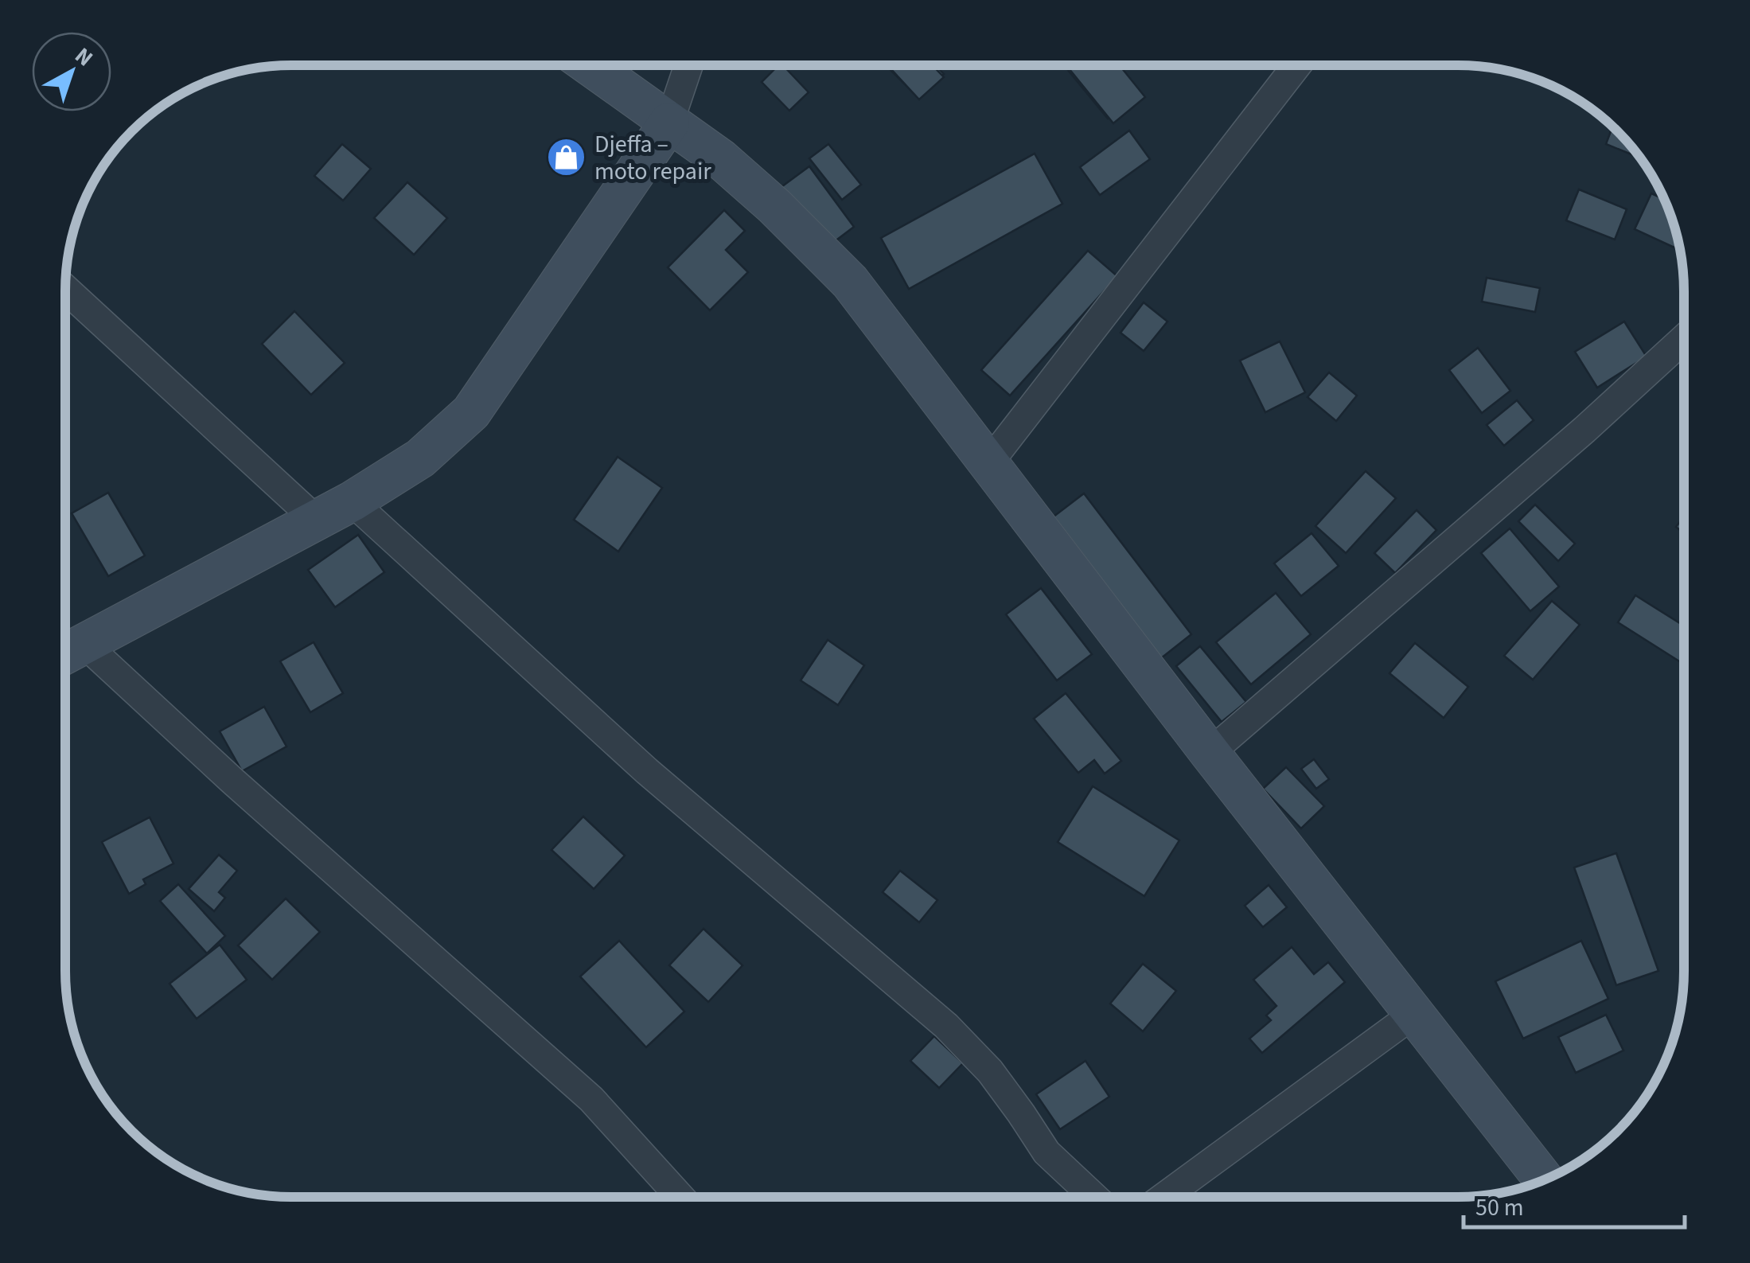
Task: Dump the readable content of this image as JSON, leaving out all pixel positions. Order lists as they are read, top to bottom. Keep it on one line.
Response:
{"places":{"shop":["Djeffa – moto repair"]},"scale_bar":"50 m","north":"top right"}
